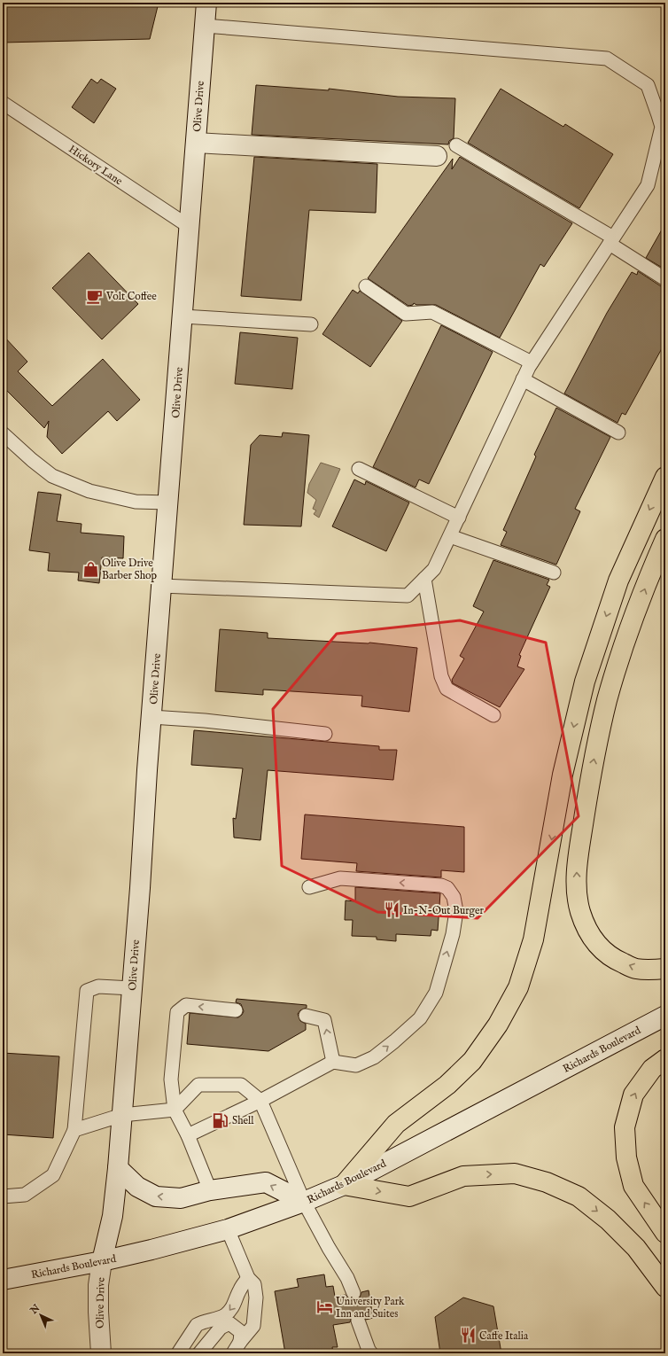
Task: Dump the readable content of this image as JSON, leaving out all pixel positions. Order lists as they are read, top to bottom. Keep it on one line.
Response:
{"streets":{"street":["Olive Drive","Richards Boulevard"],"lane":["Hickory Lane"]},"crossings":[["Olive Drive","Hickory Lane"],["Olive Drive","Richards Boulevard"]],"places":{"cafe":["Volt Coffee"],"shop":["Olive Drive Barber Shop"],"restaurant":["In-N-Out Burger","Caffe Italia"],"fuel station":["Shell"],"hotel":["University Park Inn and Suites"]},"north":"top left"}
